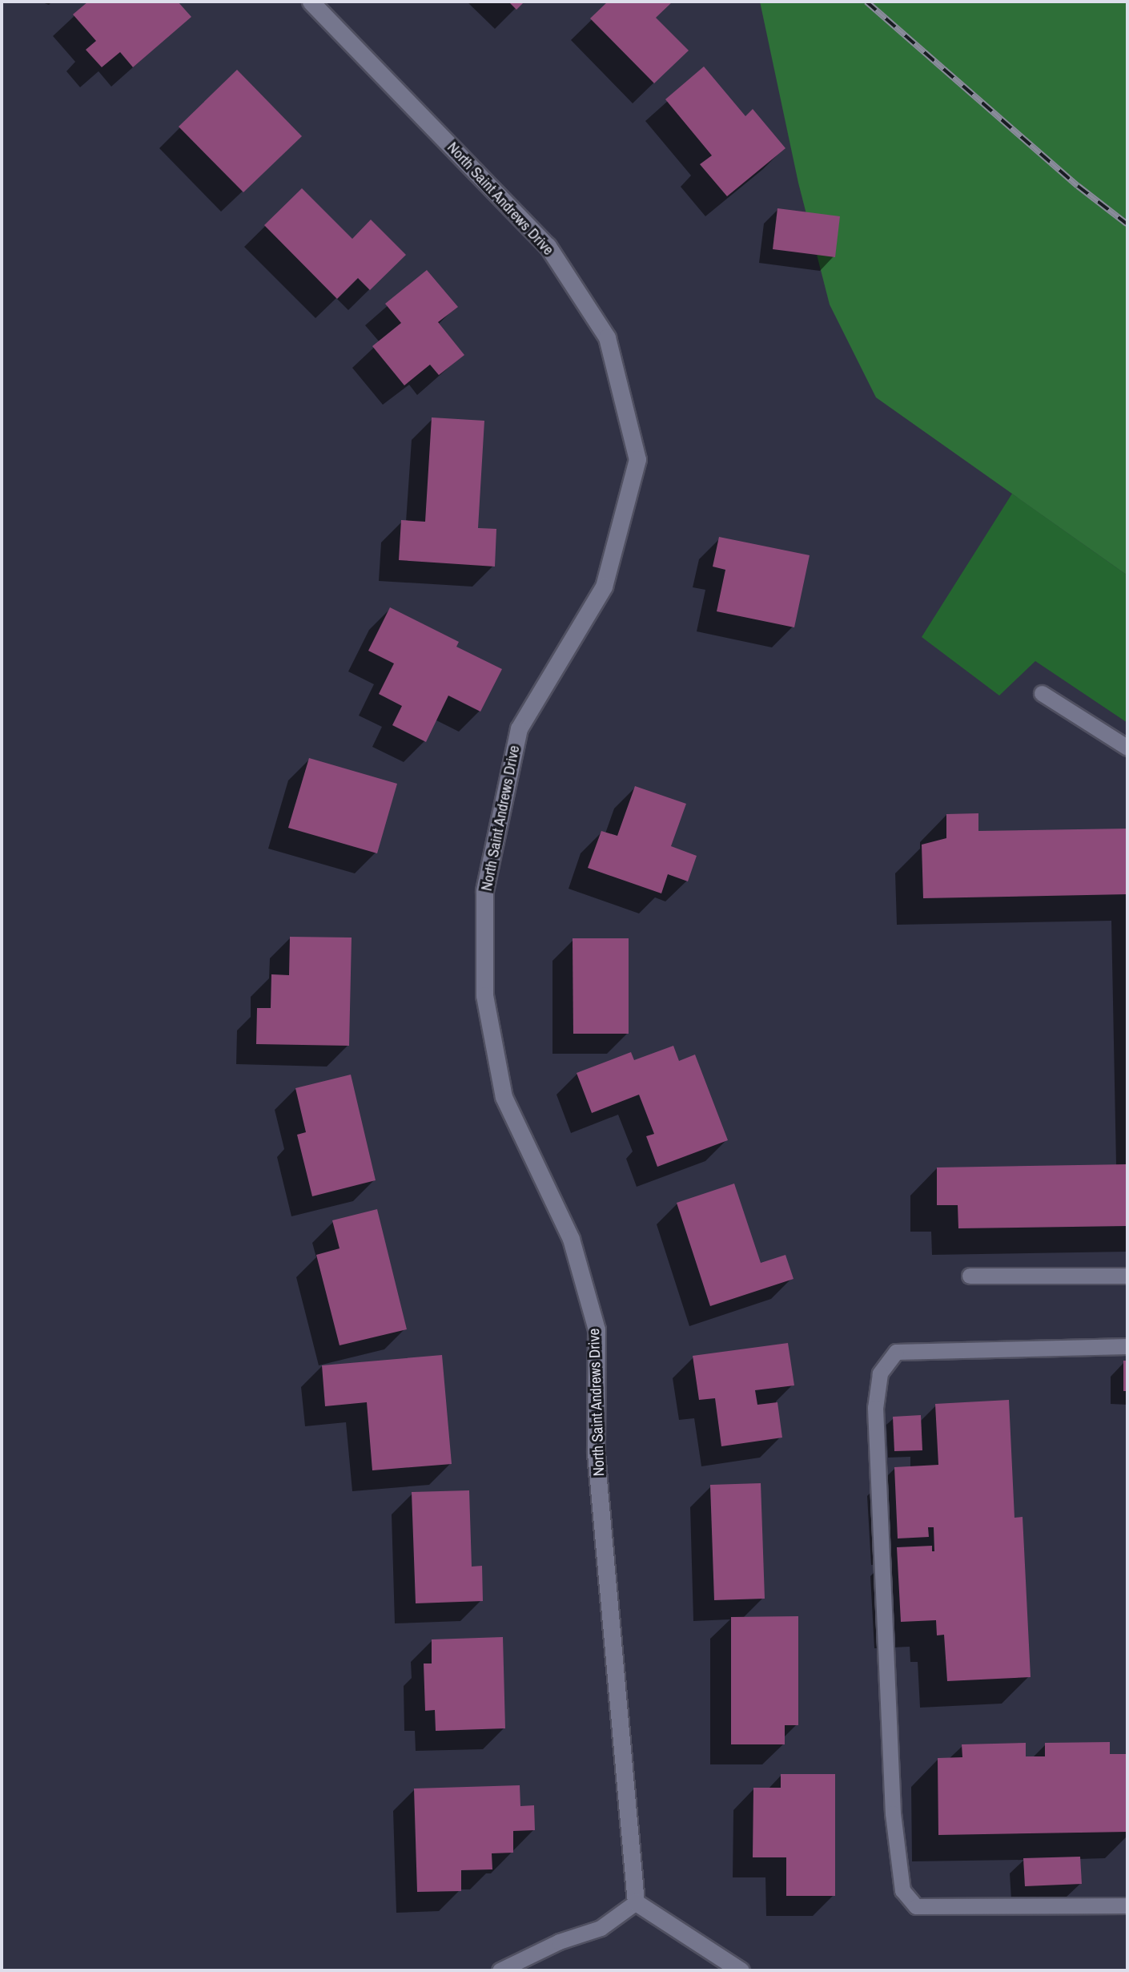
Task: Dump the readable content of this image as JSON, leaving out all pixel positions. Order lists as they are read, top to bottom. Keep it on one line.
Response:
{"streets":{"street":["North Saint Andrews Drive"]}}
